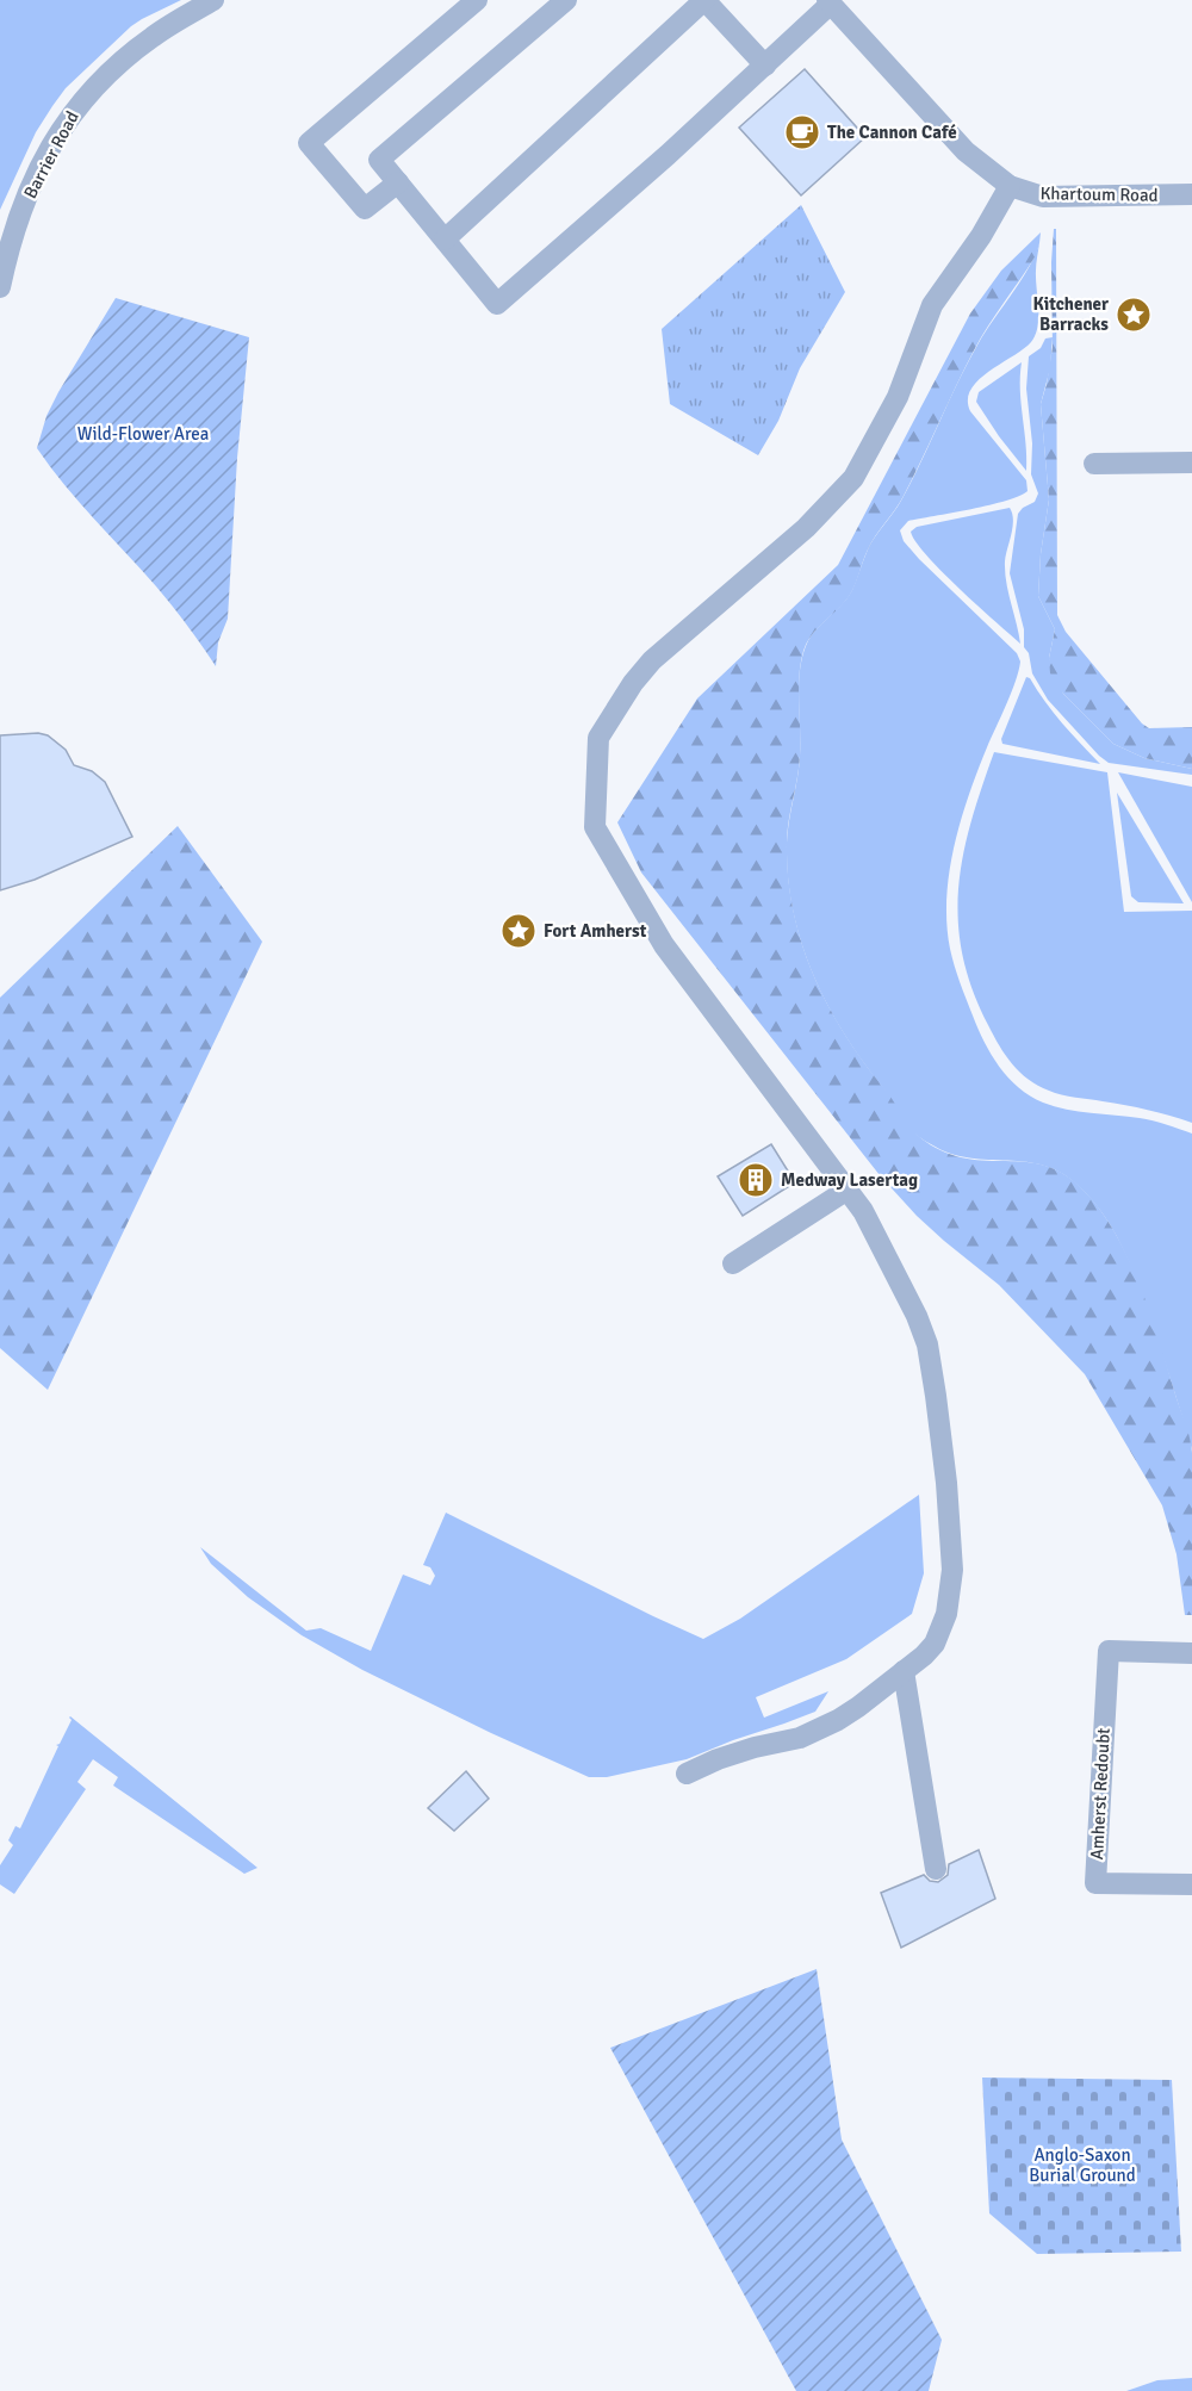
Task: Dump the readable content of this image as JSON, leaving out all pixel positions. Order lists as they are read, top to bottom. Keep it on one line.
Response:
{"streets":{"street":["Barrier Road","Khartoum Road","Amherst Redoubt"]},"parks":["Wild-Flower Area","Anglo-Saxon Burial Ground"],"places":{"cafe":["The Cannon Café"],"place":["Kitchener Barracks","Fort Amherst"],"building":["Medway Lasertag"]}}
